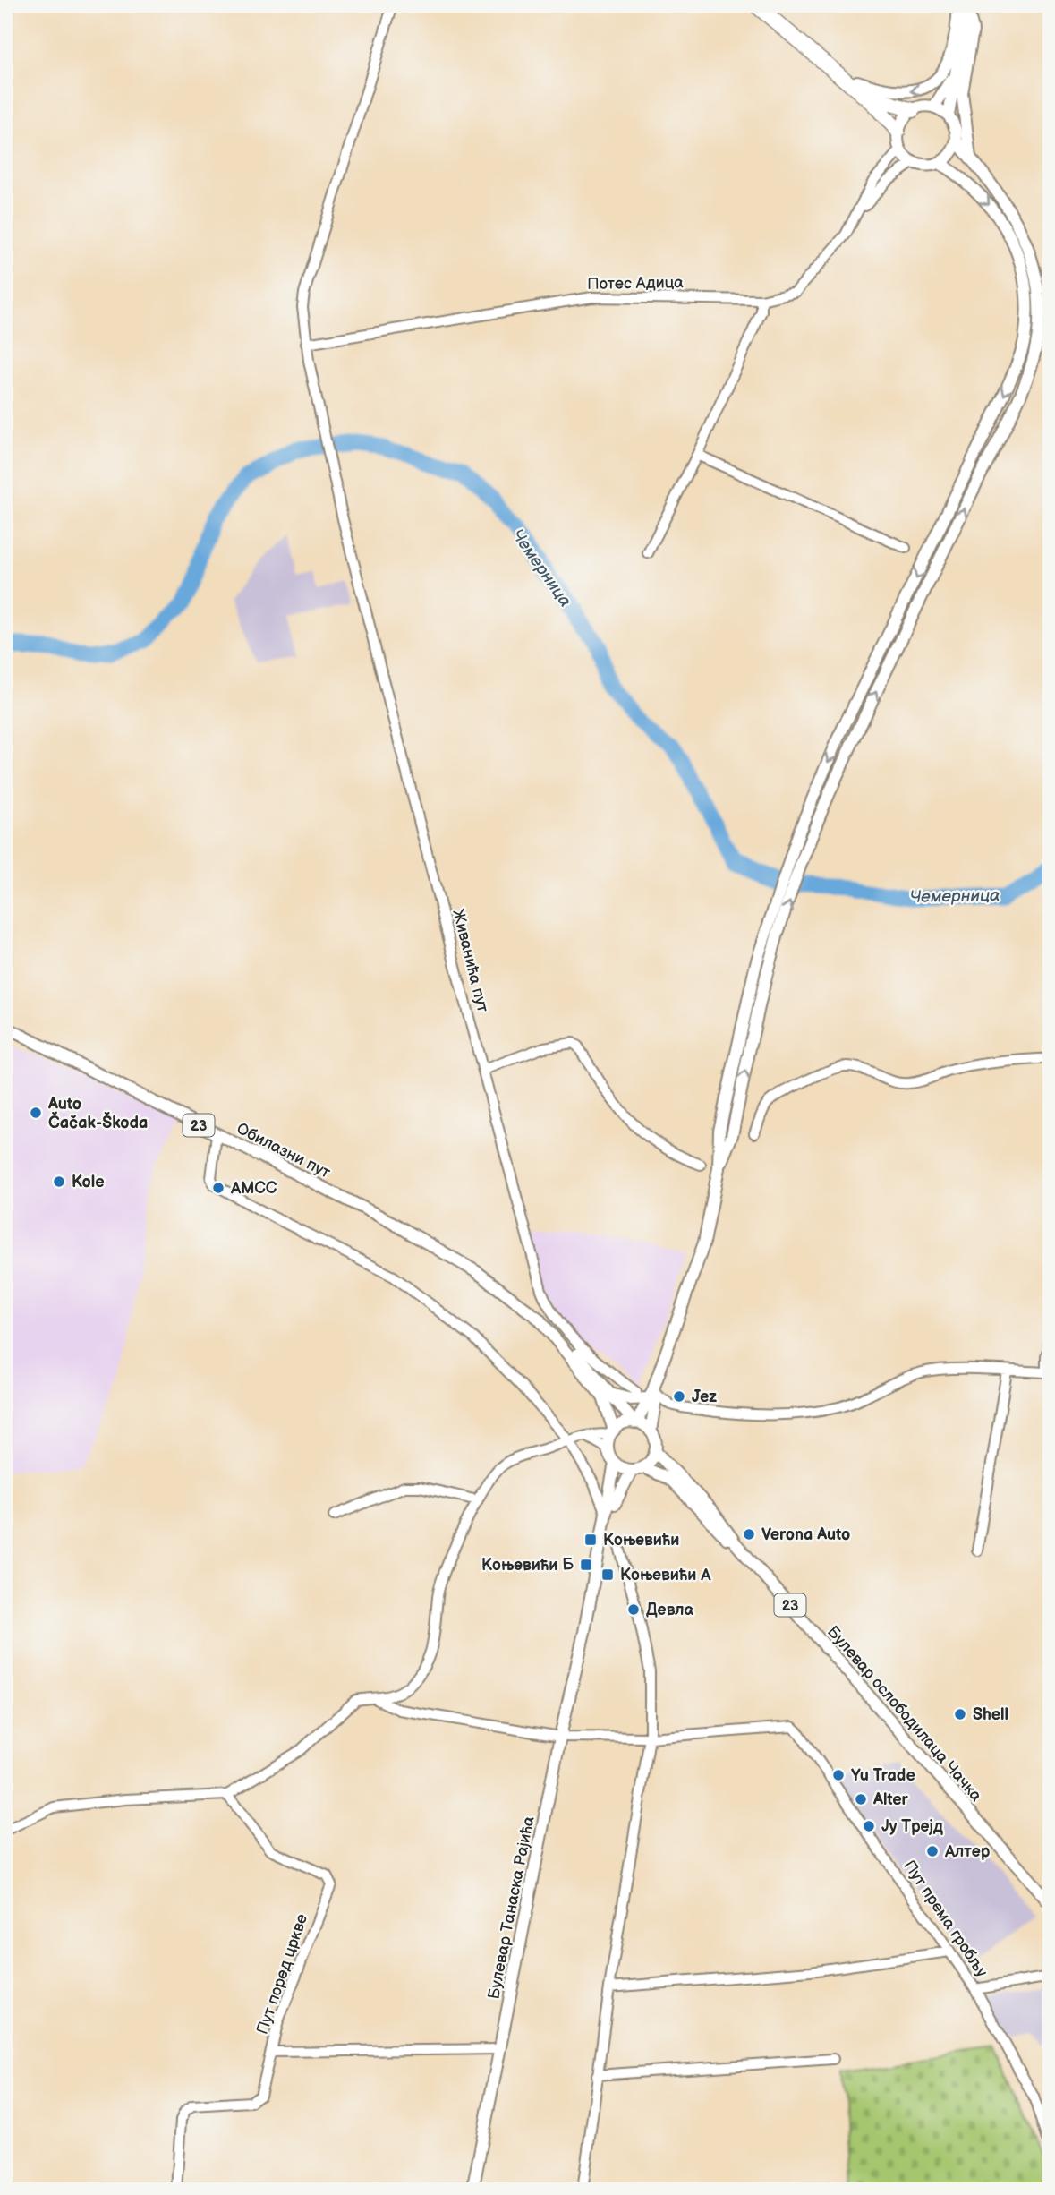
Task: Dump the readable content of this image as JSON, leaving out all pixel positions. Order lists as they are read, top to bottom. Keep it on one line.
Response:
{"streets":{"main road":["23","Обилазни пут","Булевар ослободилаца Чачка","Булевар Танаска Рајића"],"street":["Потес Адица","Живанића пут","Пут према гробљу","Пут поред цркве"]},"crossings":[["Потес Адица","Живанића пут"],["Живанића пут","23"],["Живанића пут","Обилазни пут"],["23","Обилазни пут"],["23","Булевар ослободилаца Чачка"]],"water":["Чемерница"],"places":{"other":["Auto Čačak-Škoda","Kole","АМСС","Jez","Verona Auto","Девла","Shell","Yu Trade","Alter","Ју Трејд","Алтер"],"transit":["Коњевићи","Коњевићи Б","Коњевићи А"]}}
